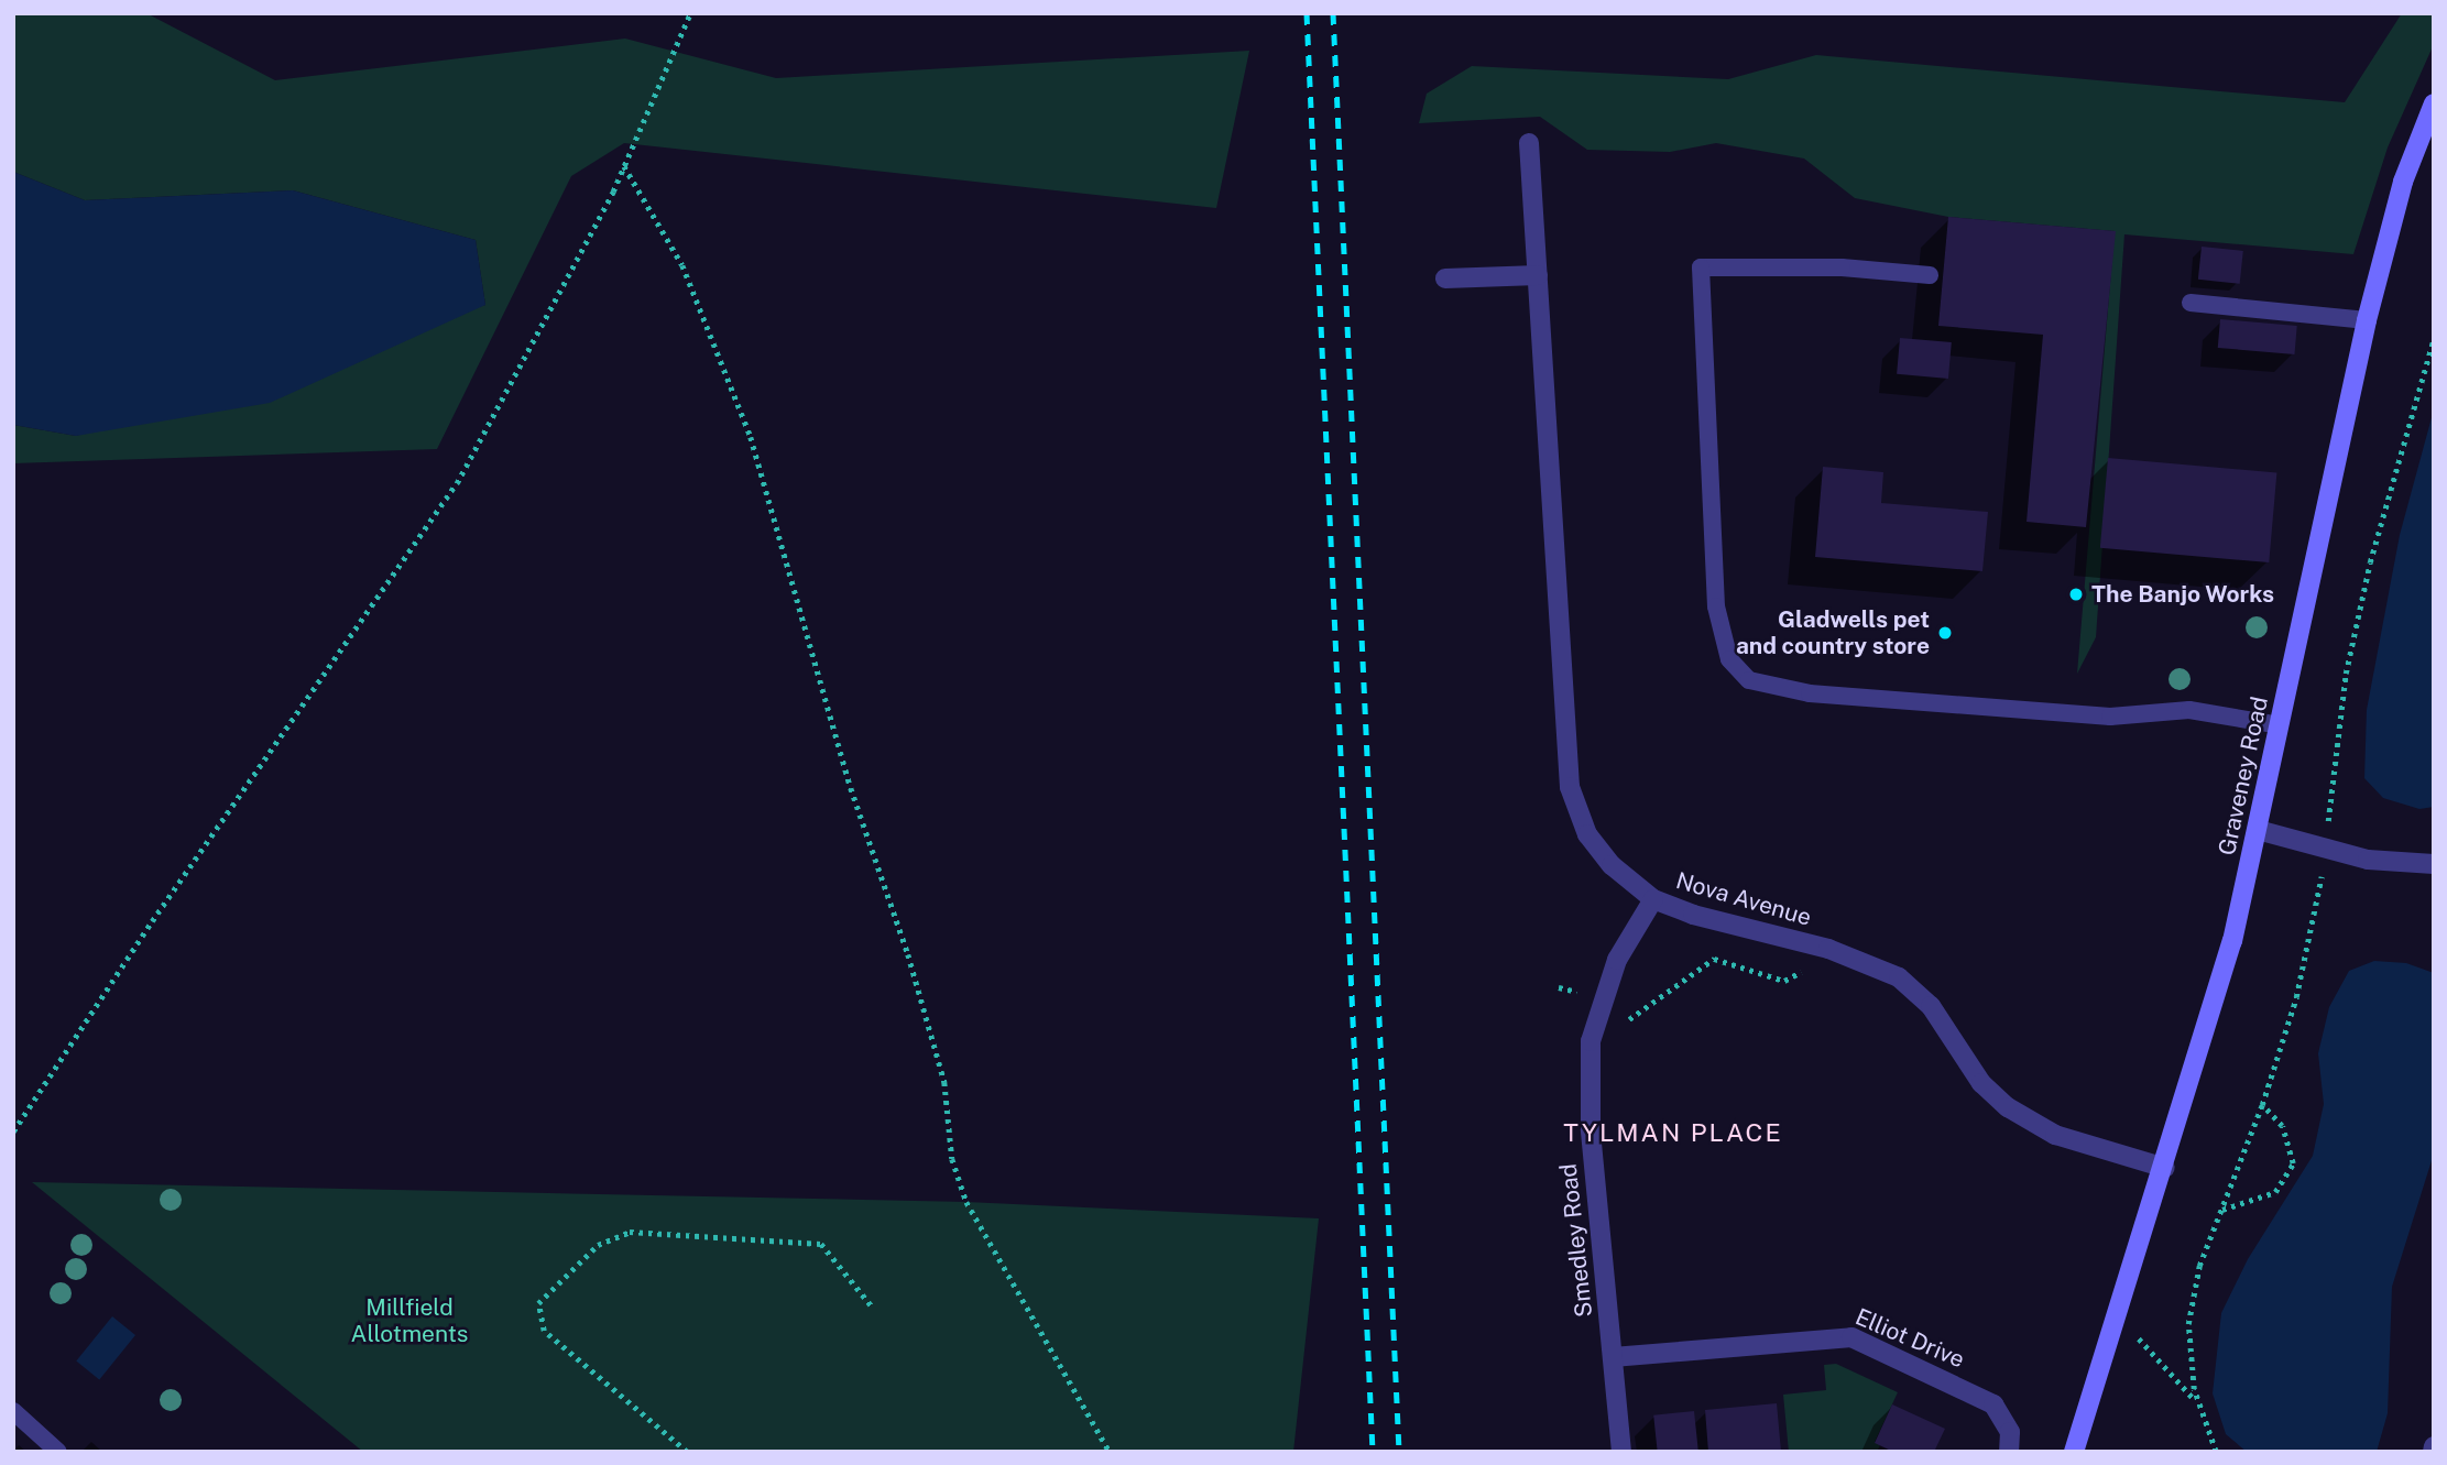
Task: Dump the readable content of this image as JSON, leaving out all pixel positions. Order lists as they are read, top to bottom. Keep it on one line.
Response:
{"streets":{"street":["Graveney Road","Nova Avenue","Smedley Road","Elliot Drive"]},"crossings":[["Graveney Road","Nova Avenue"],["Nova Avenue","Smedley Road"],["Smedley Road","Elliot Drive"]],"districts":["TYLMAN PLACE"],"parks":["Millfield Allotments"],"places":["The Banjo Works","Gladwells pet and country store"]}
